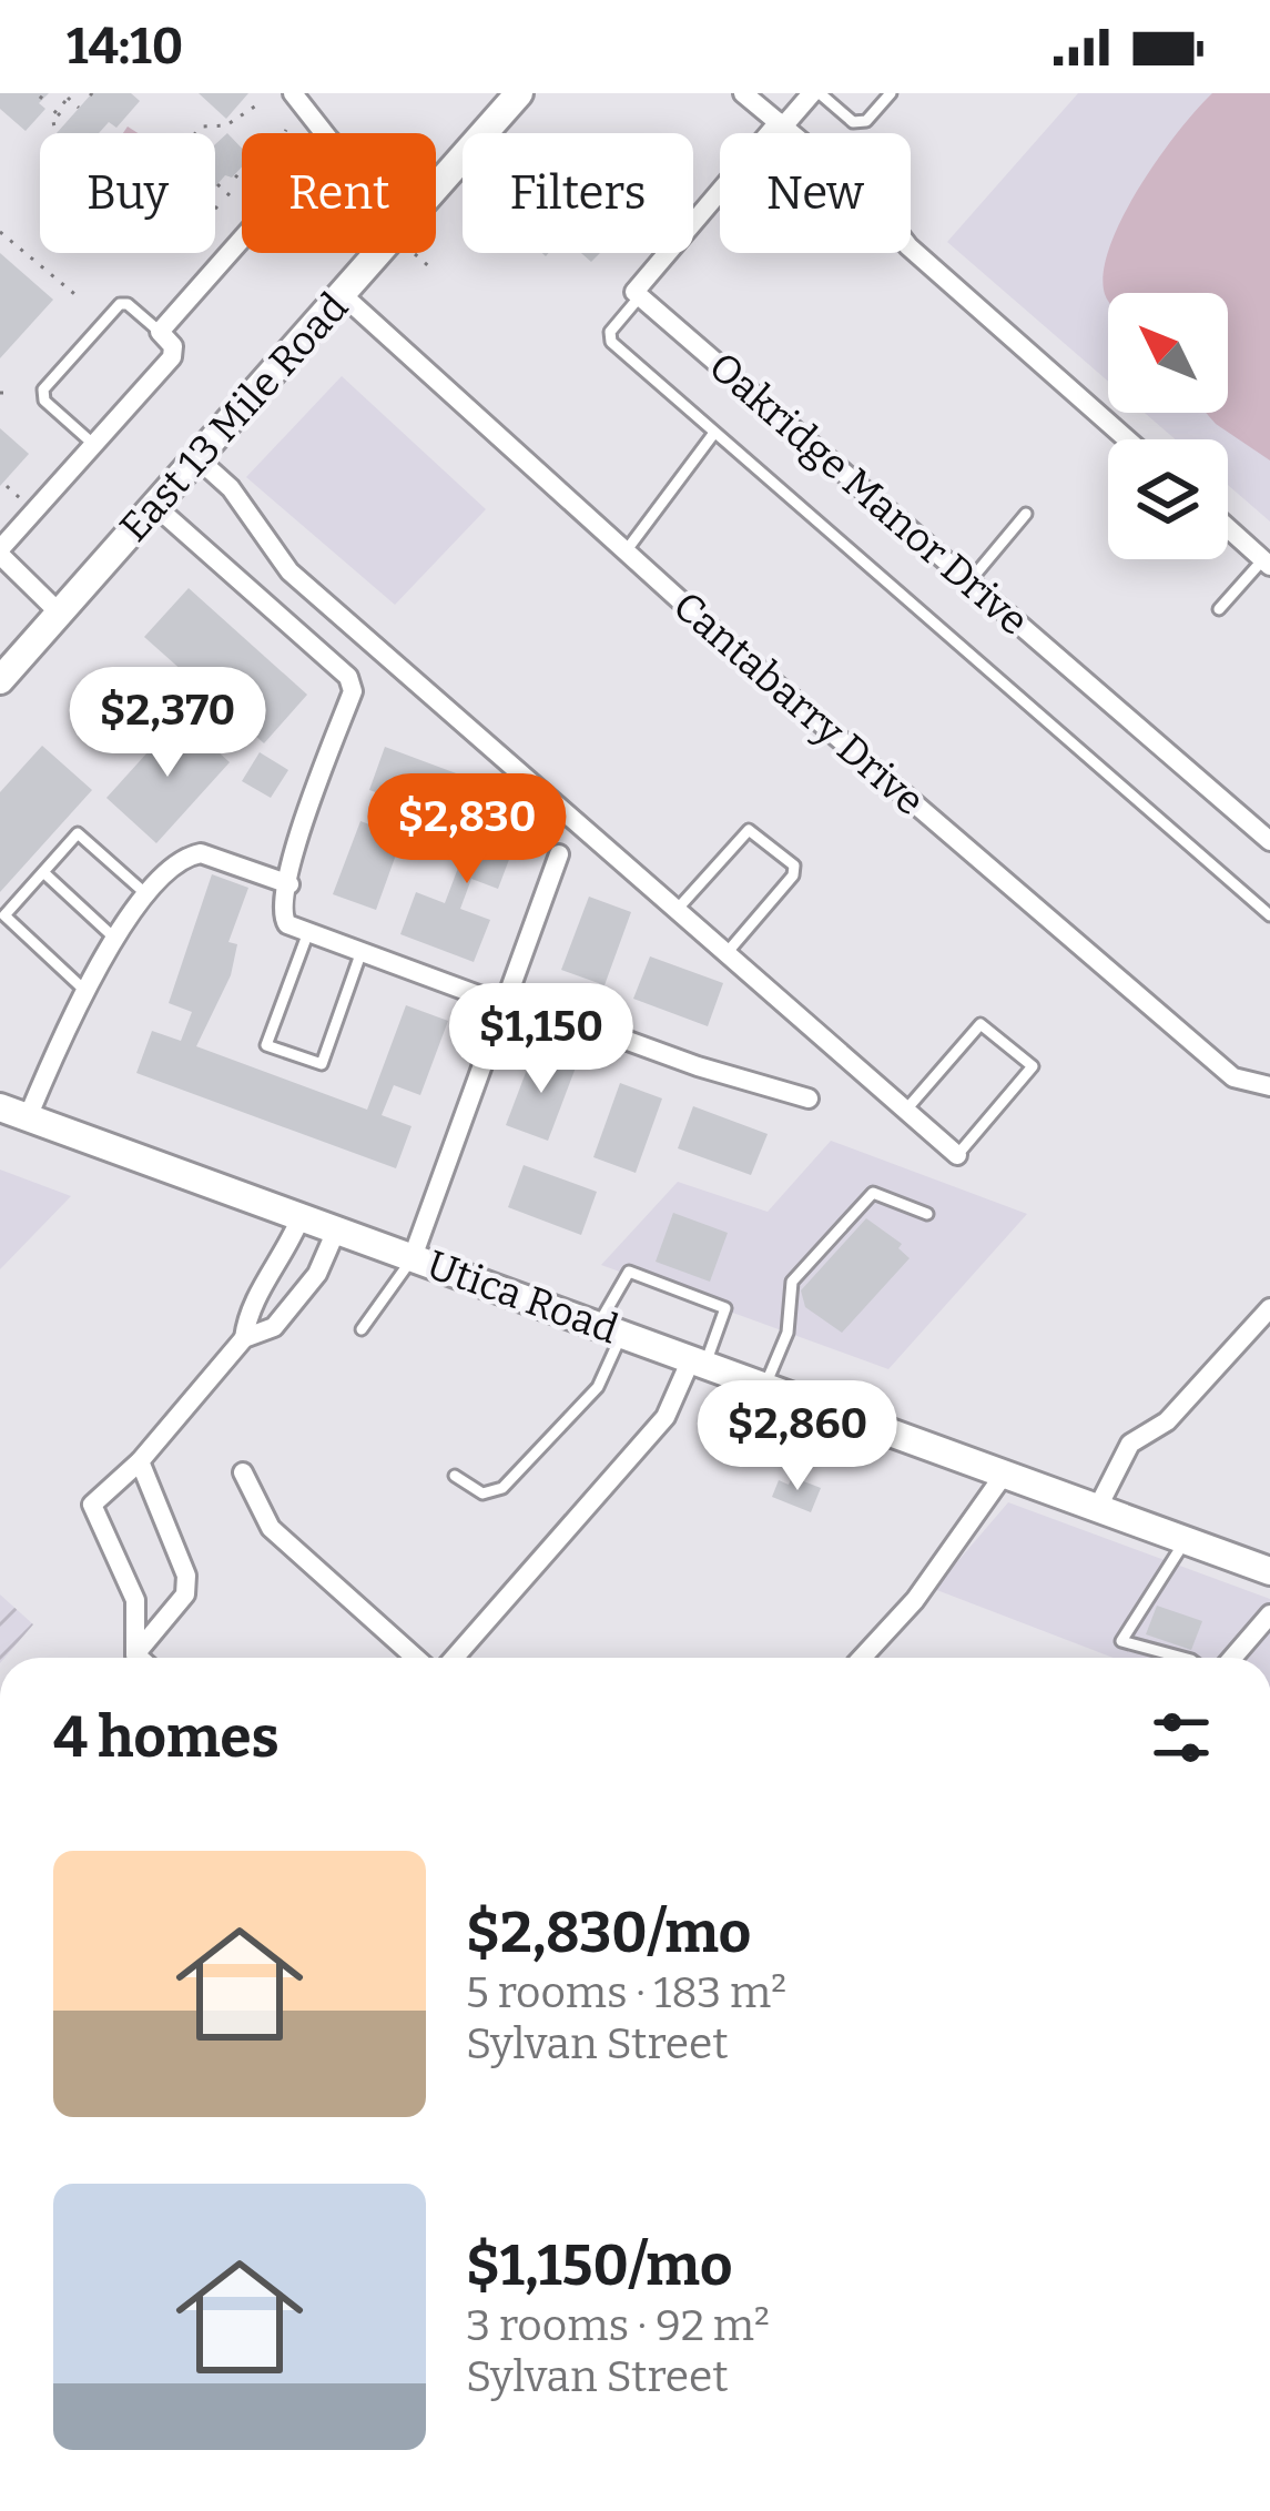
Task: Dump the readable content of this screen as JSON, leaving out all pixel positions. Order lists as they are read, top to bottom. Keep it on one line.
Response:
{"streets":{"main road":["East 13 Mile Road","Utica Road"],"street":["Oakridge Manor Drive","Cantabarry Drive"]},"crossings":[["East 13 Mile Road","Cantabarry Drive"]],"north":"top left","page":{"status":"14:10","chip":["Buy","Rent","Filters","New"],"price":["$2,370","$2,830","$1,150","$2,860"],"heading":"4 homes","list":[{"name":"$2,830/mo","note":"5 rooms · 183 m² · Sylvan Street"},{"name":"$1,150/mo","note":"3 rooms · 92 m² · Sylvan Street"}]}}
